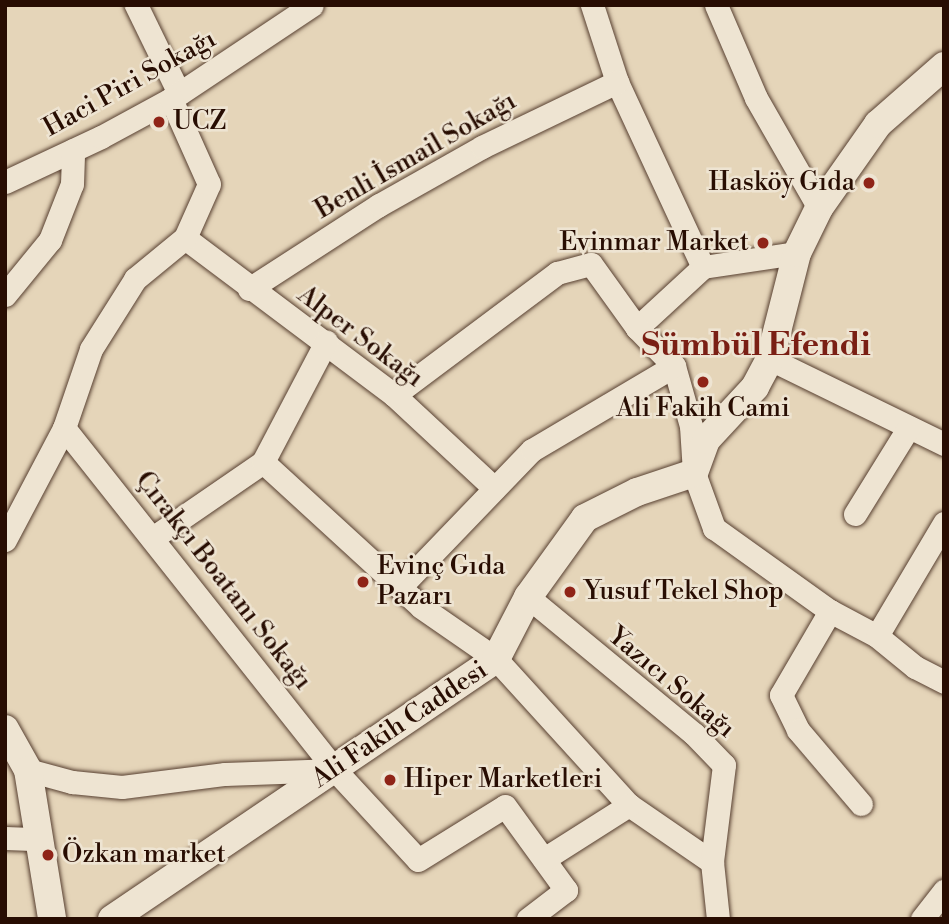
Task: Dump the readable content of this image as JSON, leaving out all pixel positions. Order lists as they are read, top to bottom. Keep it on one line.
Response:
{"streets":{"street":["Haci Piri Sokağı","Benli İsmail Sokağı","Alper Sokağı","Çırakçı Boatanı Sokağı","Yazıcı Sokağı","Ali Fakih Caddesi"]},"crossings":[["Benli İsmail Sokağı","Alper Sokağı"],["Çırakçı Boatanı Sokağı","Ali Fakih Caddesi"],["Yazıcı Sokağı","Ali Fakih Caddesi"]],"districts":["Sümbül Efendi"],"places":["UCZ","Hasköy Gıda","Evinmar Market","Ali Fakih Cami","Evinç Gıda Pazarı","Yusuf Tekel Shop","Hiper Marketleri","Özkan market"]}
